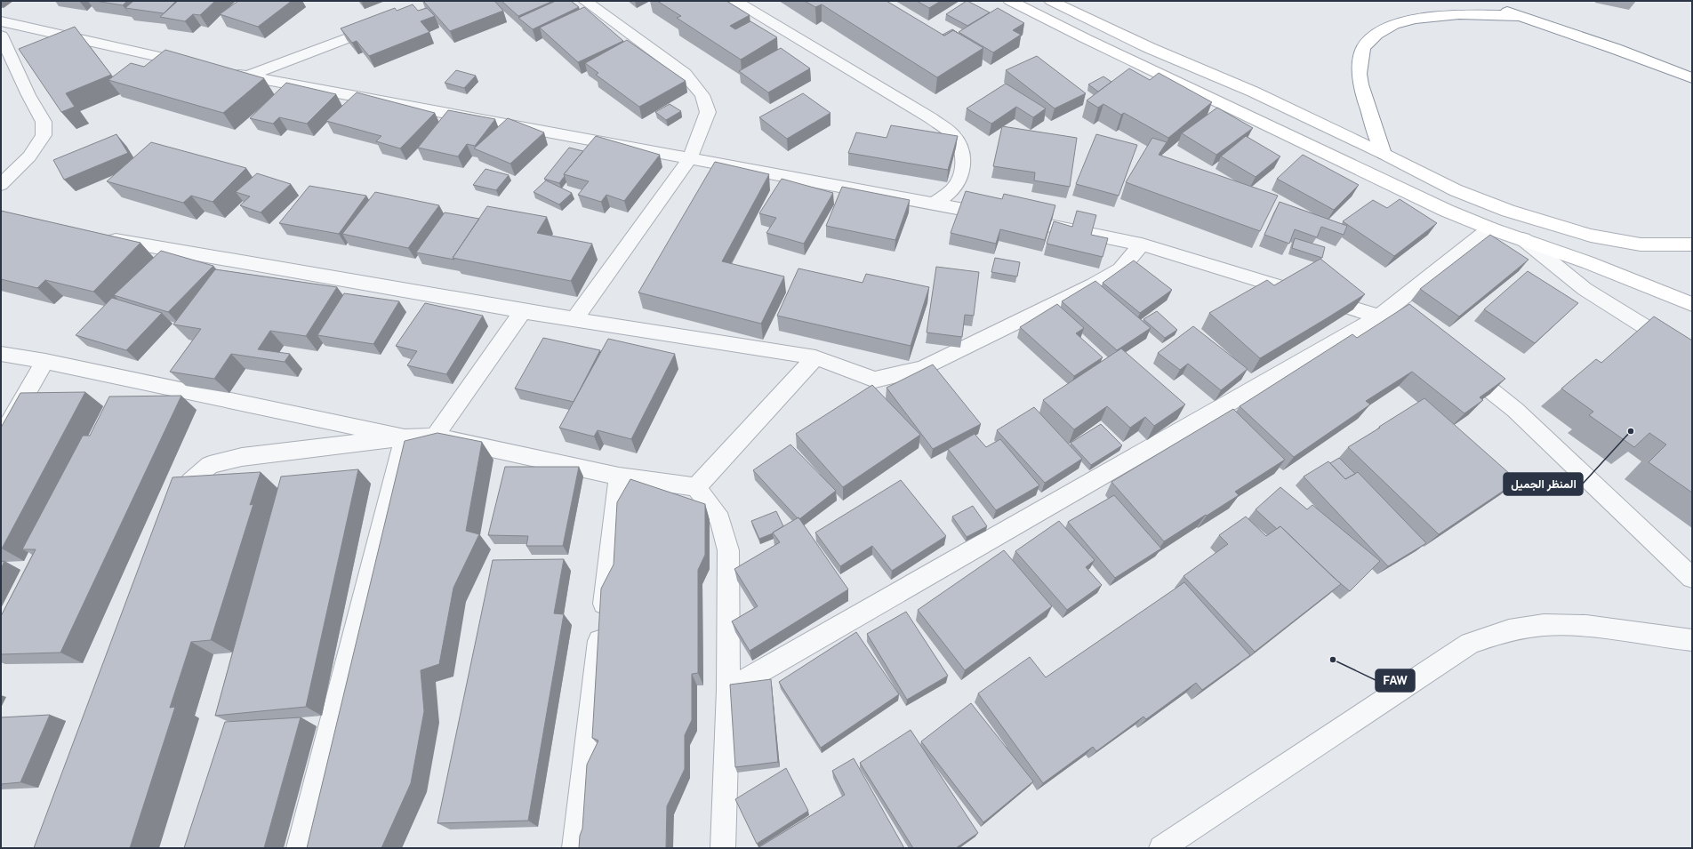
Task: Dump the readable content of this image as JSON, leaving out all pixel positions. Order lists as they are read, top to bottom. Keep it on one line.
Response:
{"places":["المنظر الجميل","FAW"]}
